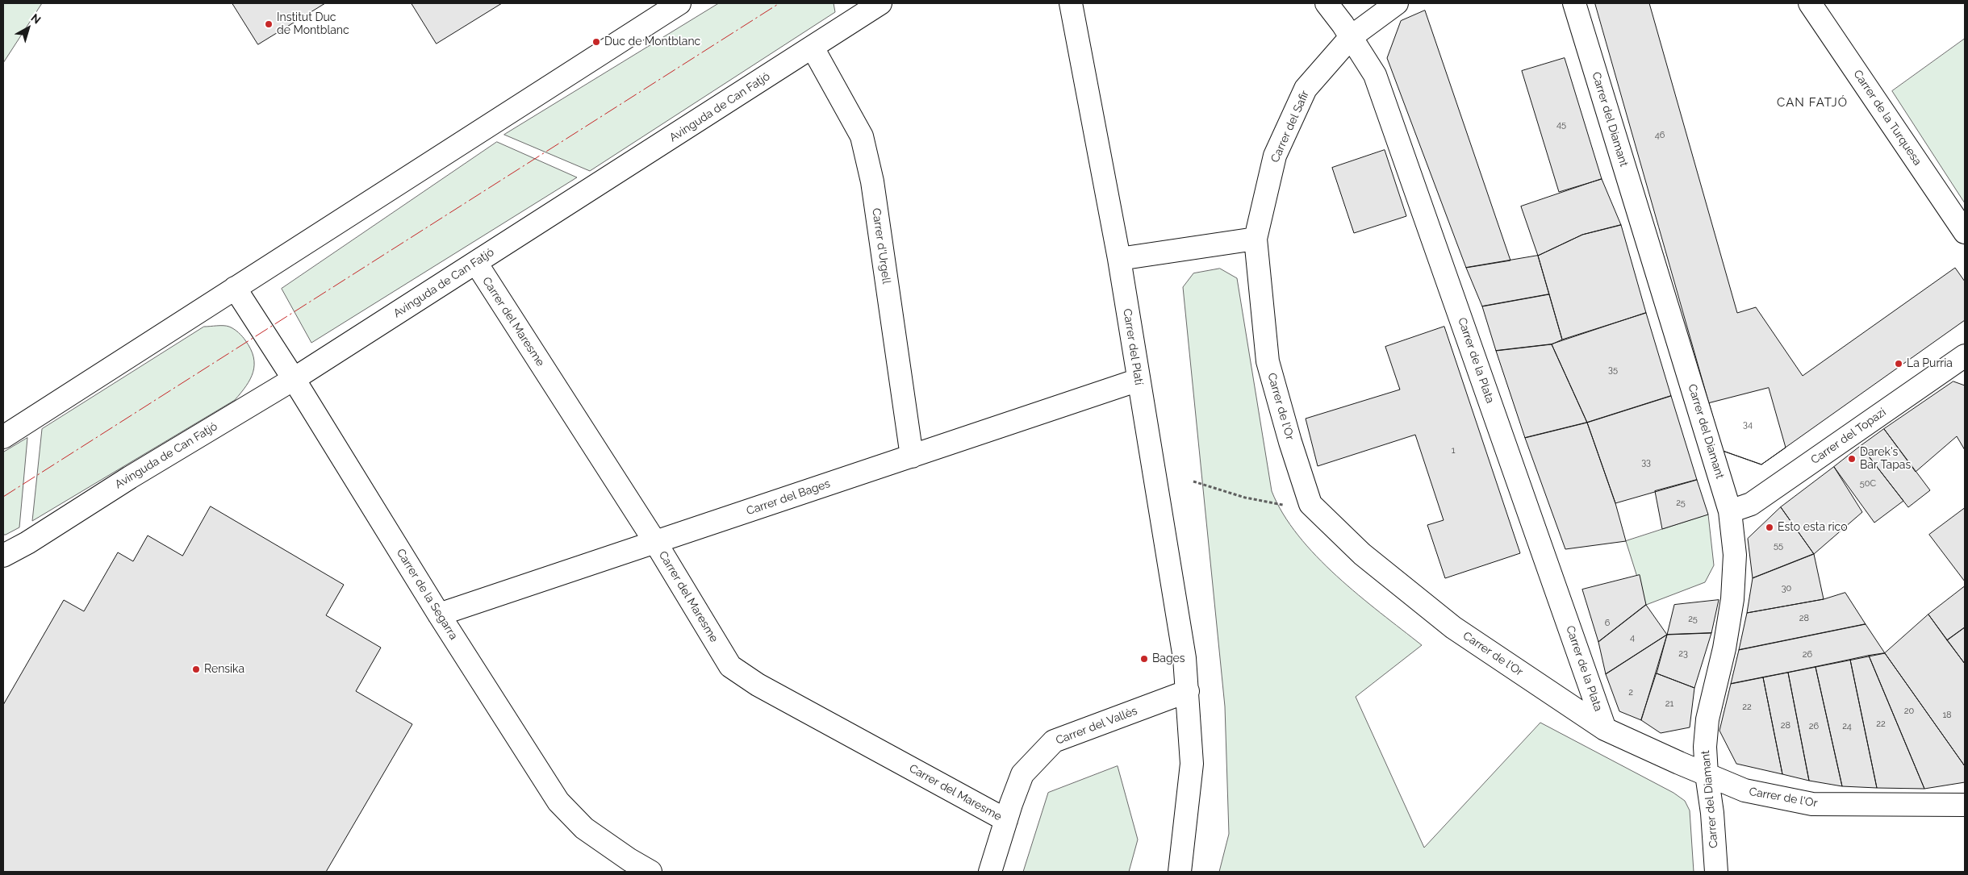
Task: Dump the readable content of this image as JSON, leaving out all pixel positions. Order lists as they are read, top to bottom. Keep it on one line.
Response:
{"streets":{"street":["Avinguda de Can Fatjó","Carrer de la Turquesa","Carrer del Diamant","Carrer del Safir","Carrer d'Urgell","Carrer del Maresme","Carrer del Platí","Carrer de la Plata","Carrer de l'Or","Carrer del Topazi","Carrer del Bages","Carrer de la Segarra","Carrer del Vallès"]},"crossings":[["Avinguda de Can Fatjó","Carrer d'Urgell"],["Avinguda de Can Fatjó","Carrer del Maresme"],["Avinguda de Can Fatjó","Carrer de la Segarra"],["Carrer del Diamant","Carrer de l'Or"],["Carrer del Diamant","Carrer del Topazi"],["Carrer del Safir","Carrer de la Plata"],["Carrer del Safir","Carrer de l'Or"],["Carrer d'Urgell","Carrer del Bages"],["Carrer del Maresme","Carrer del Bages"],["Carrer del Maresme","Carrer del Vallès"],["Carrer del Platí","Carrer del Bages"],["Carrer del Platí","Carrer del Vallès"],["Carrer de la Plata","Carrer de l'Or"],["Carrer del Bages","Carrer de la Segarra"]],"districts":["CAN FATJÓ"],"places":["Institut Duc de Montblanc","Duc de Montblanc","La Purria","Darek's Bar Tapas","Esto esta rico","Bages","Rensika"],"house_numbers":["45","46","35","34","1","33","50C","25","55","30","28","25","6","4","23","26","2","21","22","20","18","22","28","26","24"],"north":"top right"}
